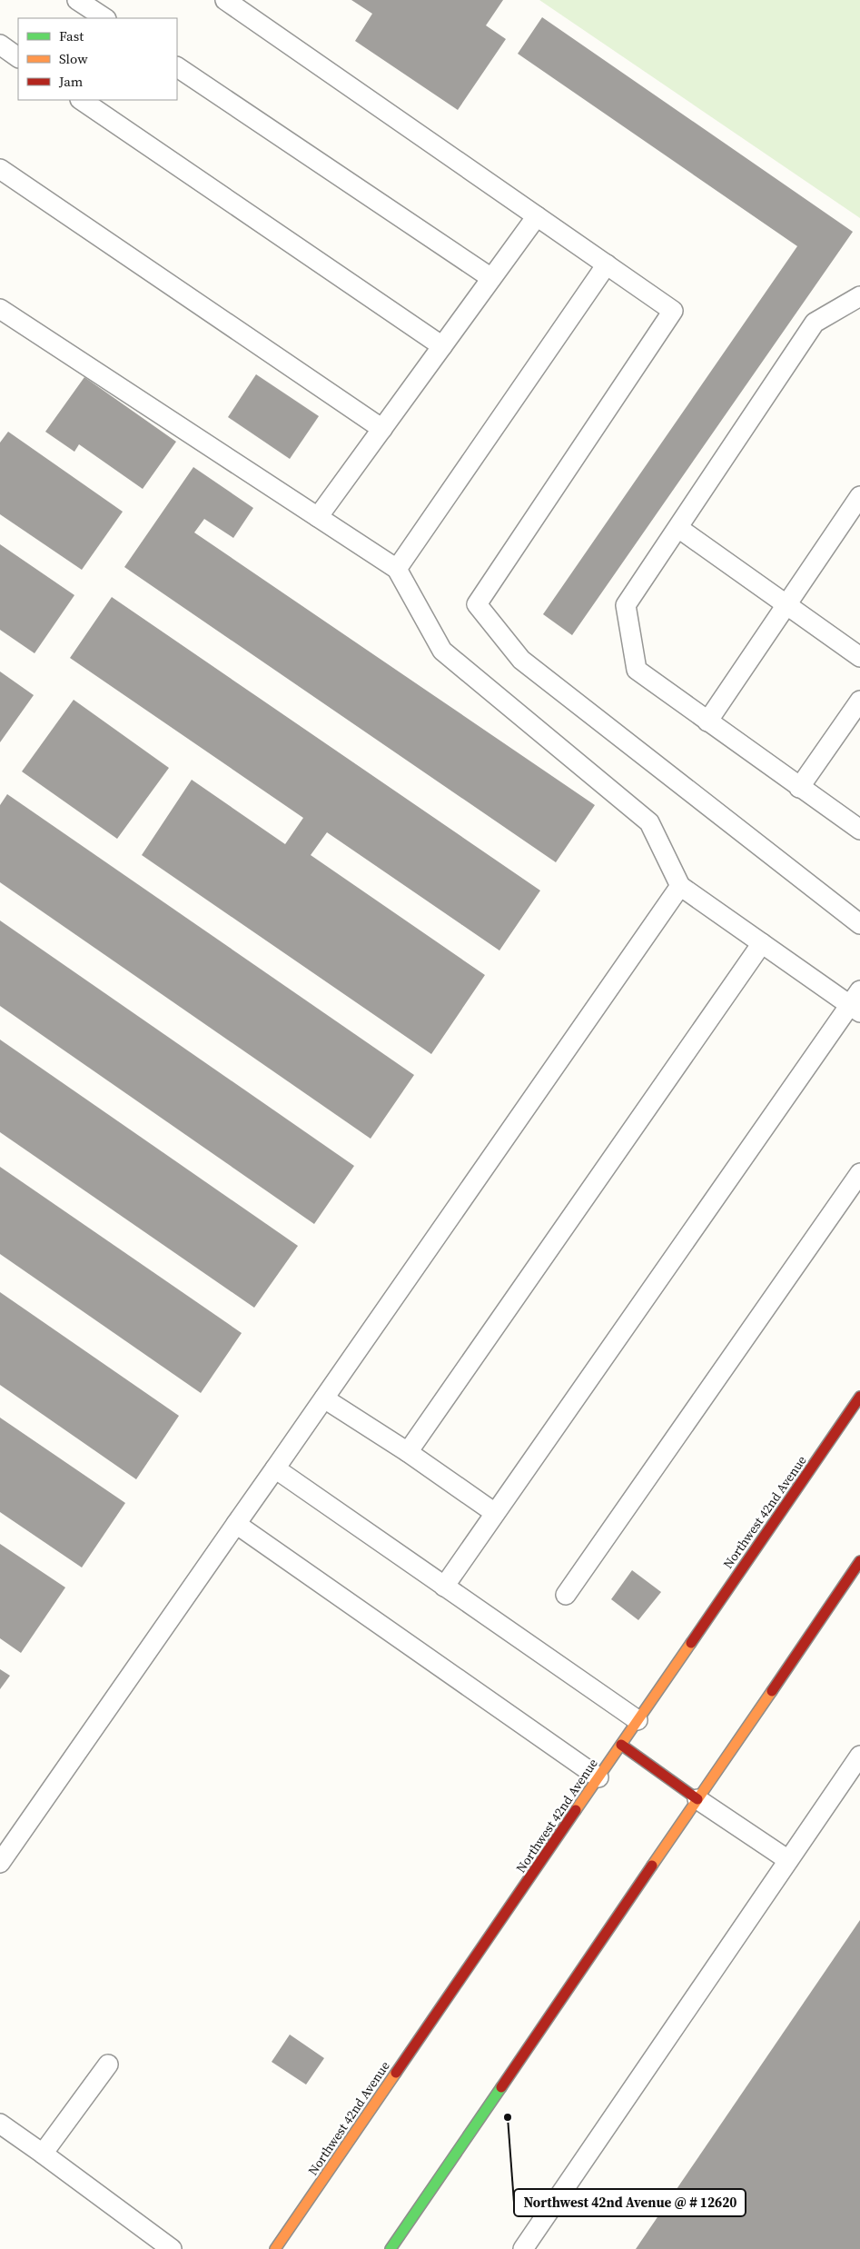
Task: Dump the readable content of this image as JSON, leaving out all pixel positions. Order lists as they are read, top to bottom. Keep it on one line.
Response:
{"streets":{"main road":["Northwest 42nd Avenue"]},"places":["Northwest 42nd Avenue @ # 12620"],"legend":["Fast","Slow","Jam"]}
